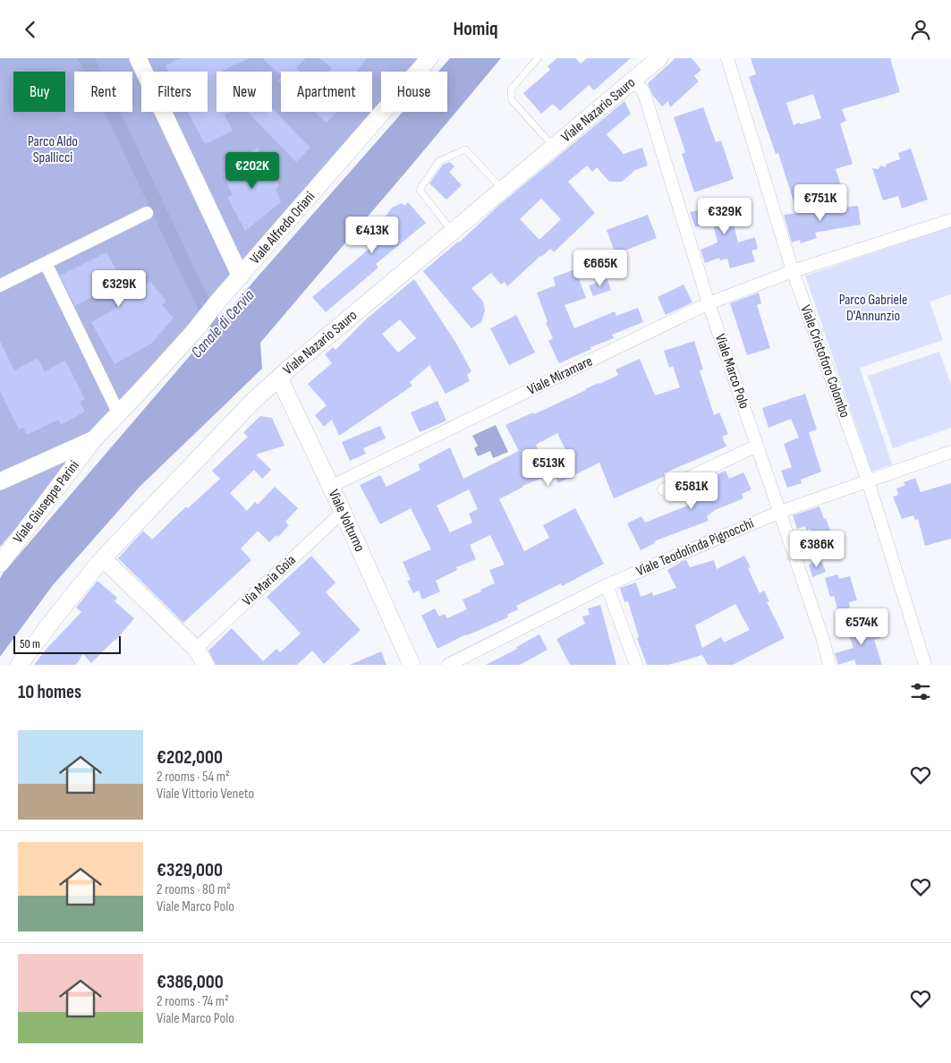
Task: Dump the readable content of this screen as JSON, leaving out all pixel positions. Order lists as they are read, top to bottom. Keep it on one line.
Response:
{"streets":{"street":["Viale Nazario Sauro","Viale Alfredo Oriani","Viale Cristoforo Colombo","Viale Marco Polo","Viale Miramare","Viale Giuseppe Parini","Viale Volturno","Viale Teodolinda Pignocchi","Via Maria Goia"]},"crossings":[["Viale Nazario Sauro","Viale Marco Polo"],["Viale Nazario Sauro","Viale Volturno"],["Viale Alfredo Oriani","Viale Giuseppe Parini"],["Viale Cristoforo Colombo","Viale Miramare"],["Viale Cristoforo Colombo","Viale Teodolinda Pignocchi"],["Viale Marco Polo","Viale Miramare"],["Viale Marco Polo","Viale Teodolinda Pignocchi"],["Viale Miramare","Viale Volturno"],["Viale Volturno","Via Maria Goia"]],"water":["Canale di Cervia"],"parks":["Parco Aldo Spallicci","Parco Gabriele D'Annunzio"],"scale_bar":"50 m","page":{"header":"Homiq","chip":["Buy","Rent","Filters","New","Apartment","House"],"price":["€202K","€751K","€329K","€413K","€665K","€329K","€513K","€581K","€386K","€574K"],"scale":"50 m","heading":"10 homes","list":[{"name":"€202,000","note":"2 rooms · 54 m² · Viale Vittorio Veneto"},{"name":"€329,000","note":"2 rooms · 80 m² · Viale Marco Polo"},{"name":"€386,000","note":"2 rooms · 74 m² · Viale Marco Polo"}]}}
